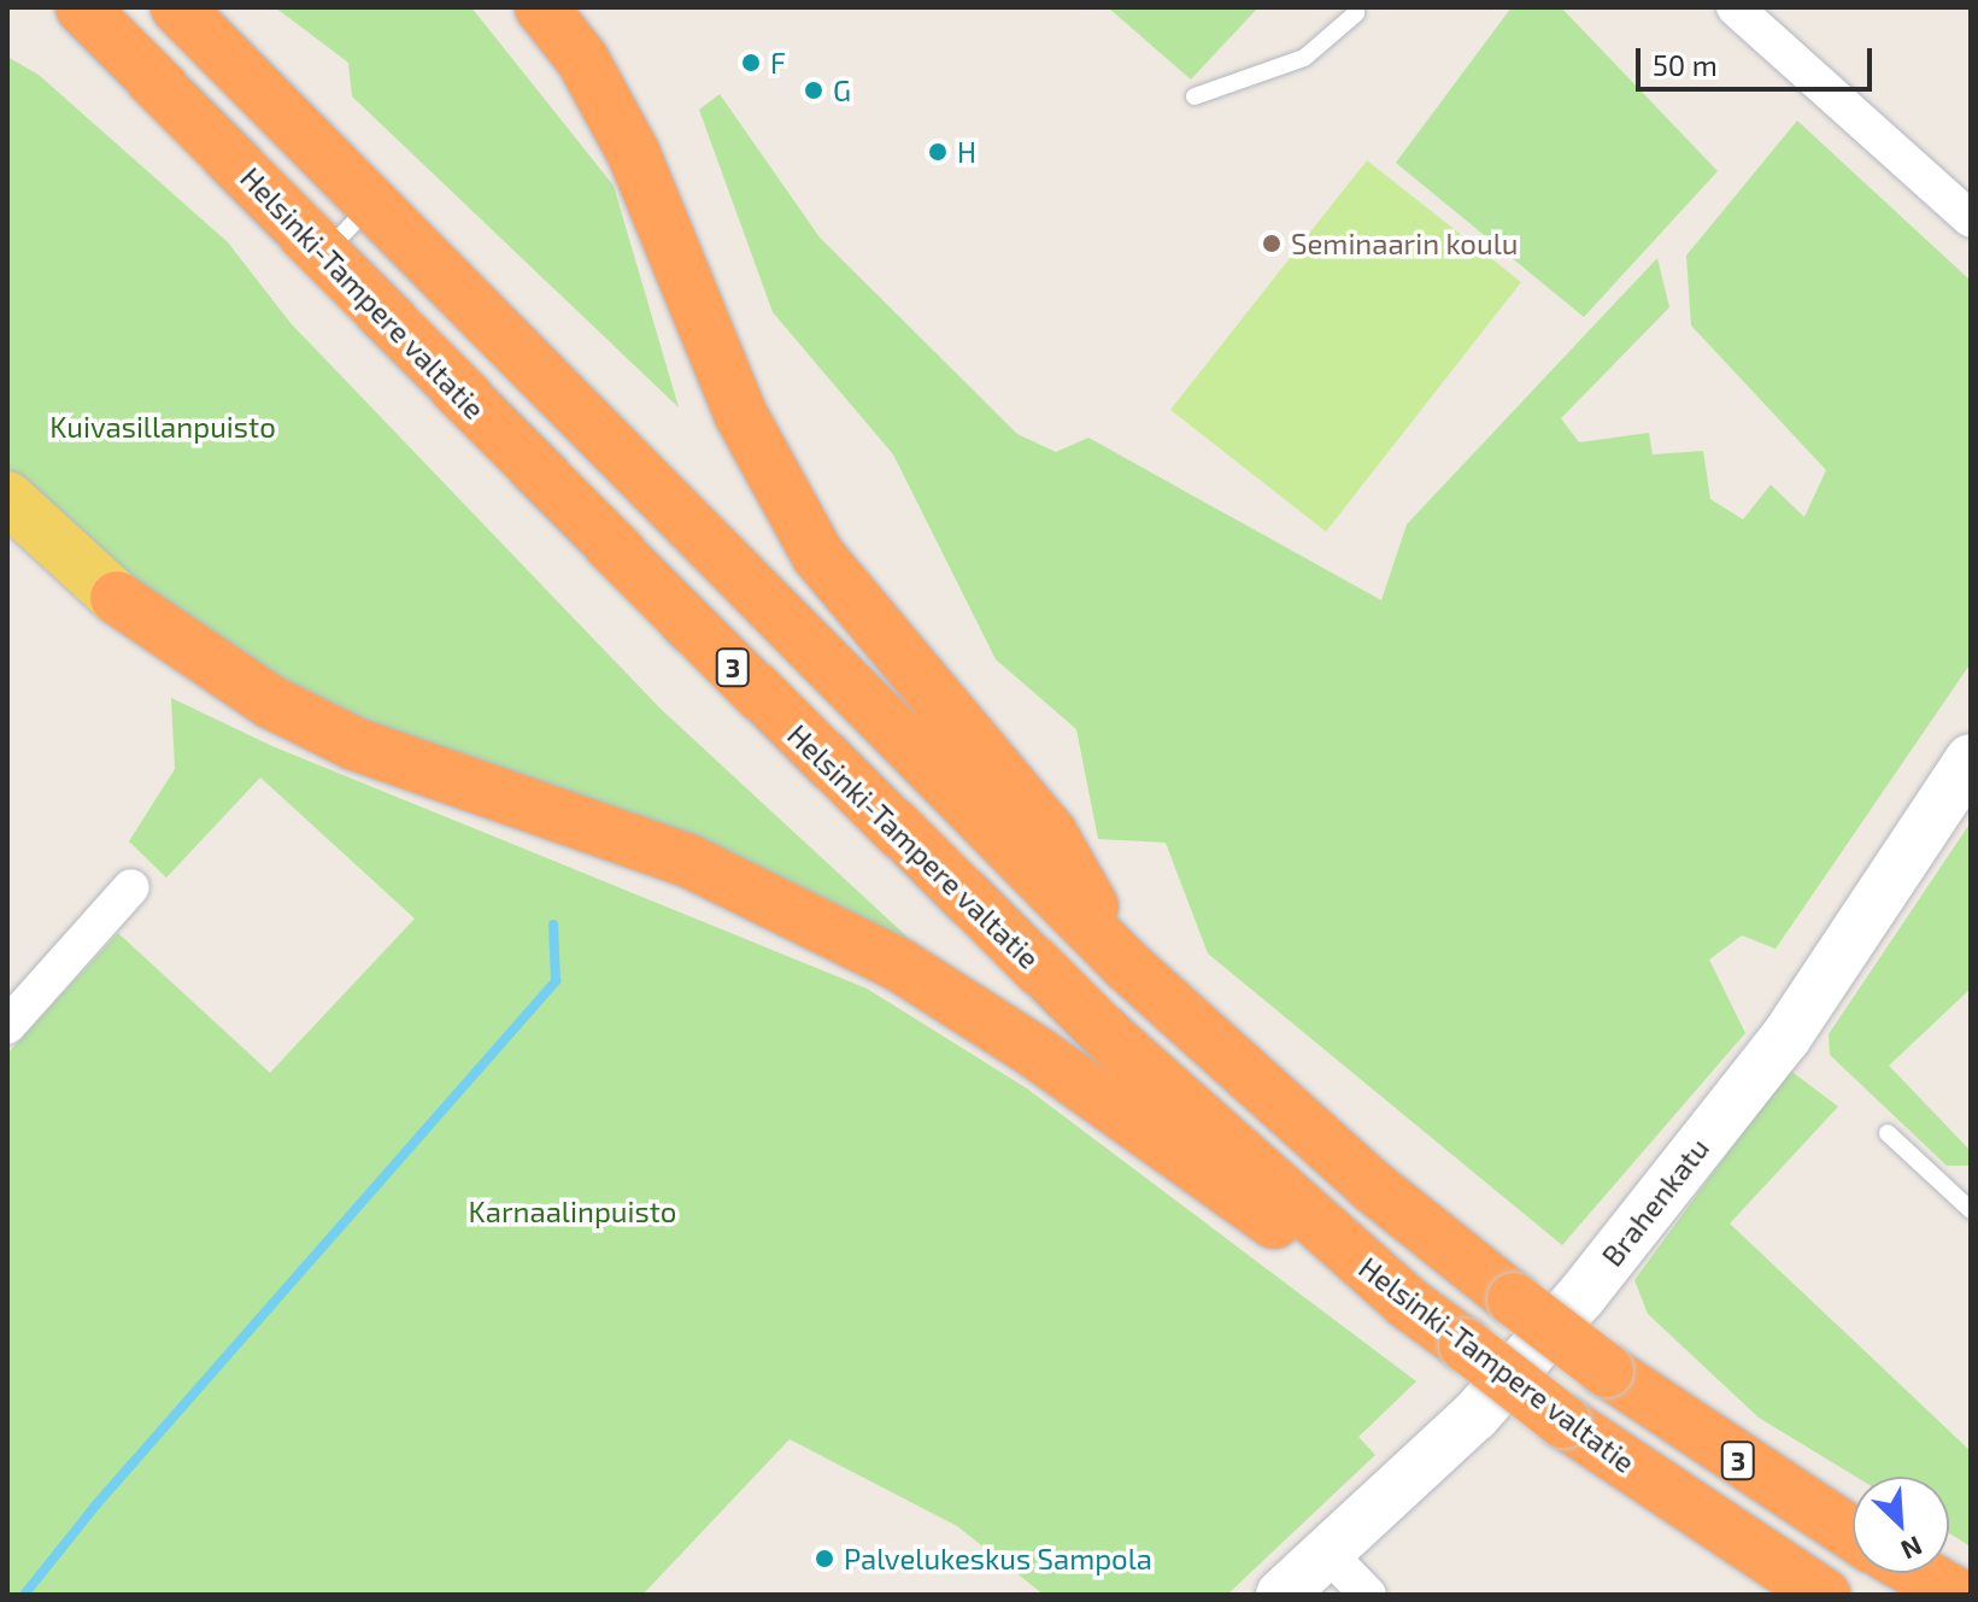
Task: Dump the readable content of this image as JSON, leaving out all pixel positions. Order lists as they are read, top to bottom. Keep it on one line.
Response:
{"streets":{"highway":["Helsinki-Tampere valtatie","3"],"main road":["Brahenkatu"]},"parks":["Kuivasillanpuisto","Karnaalinpuisto"],"places":["F","G","H","Seminaarin koulu","Palvelukeskus Sampola"],"scale_bar":"50 m","north":"bottom right"}
